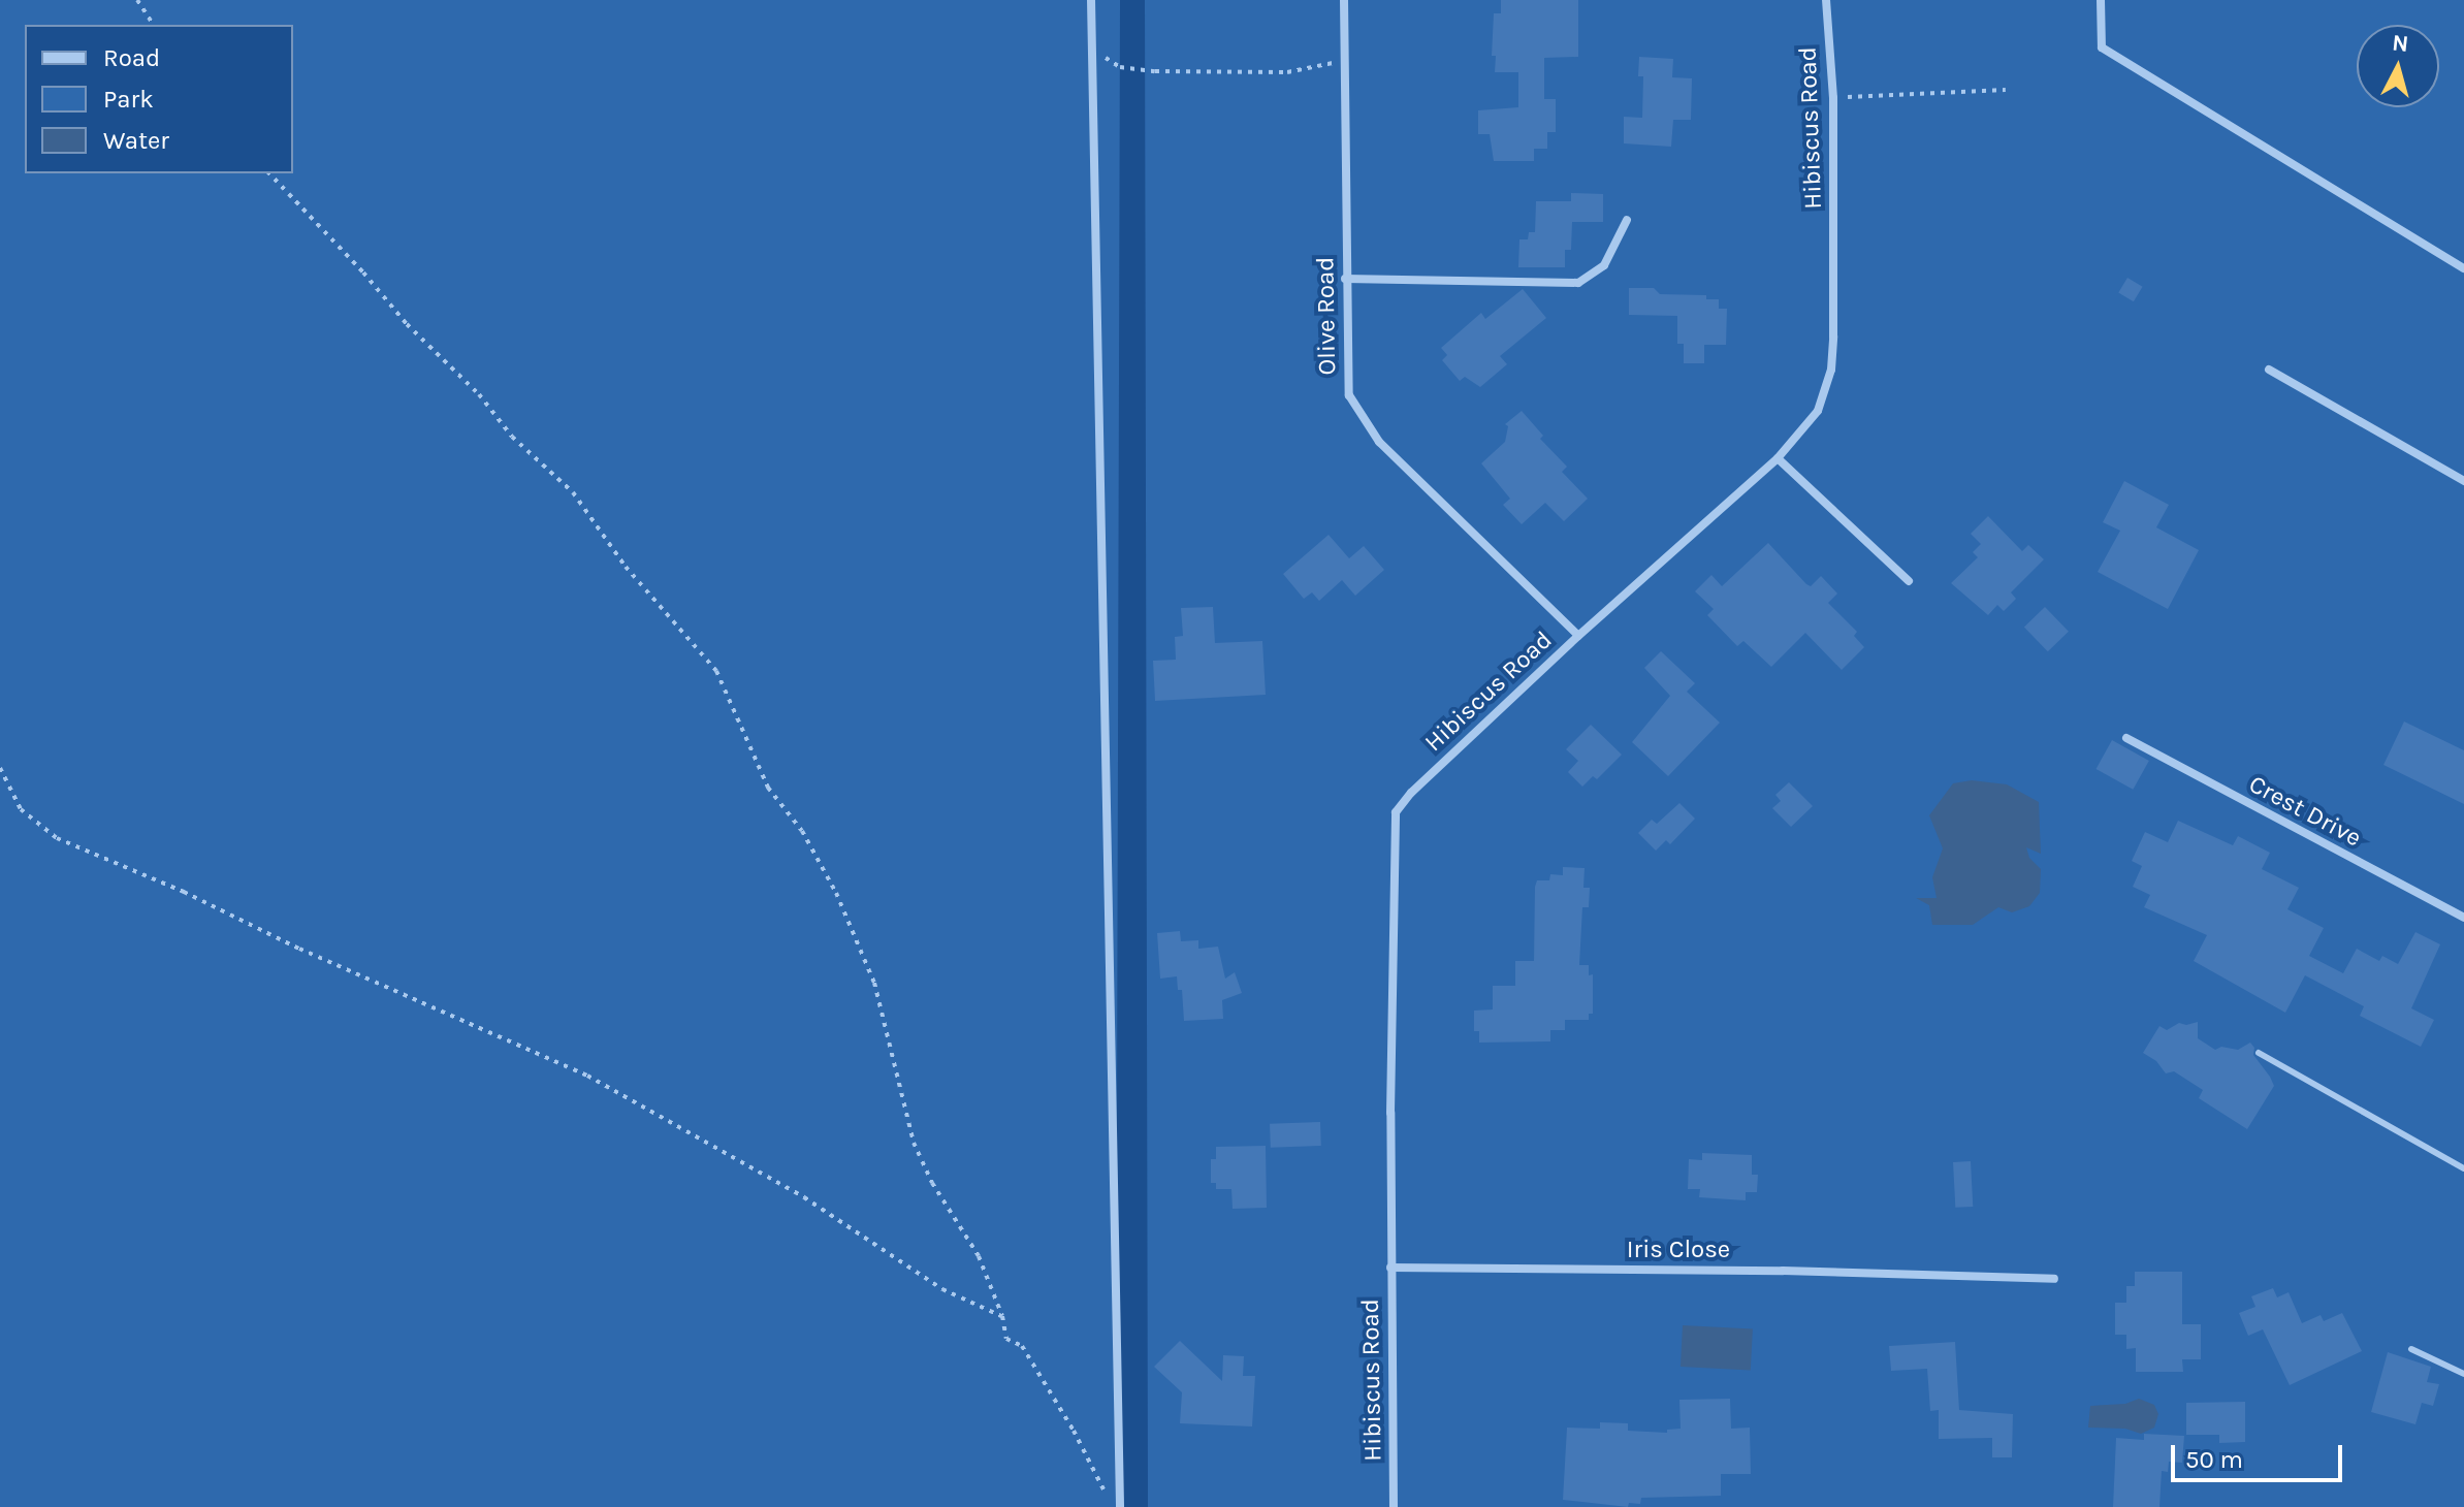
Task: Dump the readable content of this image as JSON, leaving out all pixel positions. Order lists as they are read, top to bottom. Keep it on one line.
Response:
{"streets":{"street":["Hibiscus Road","Olive Road","Crest Drive","Iris Close"]},"crossings":[["Hibiscus Road","Olive Road"],["Hibiscus Road","Iris Close"]],"legend":["Road","Park","Water"],"scale_bar":"50 m","north":"top"}
